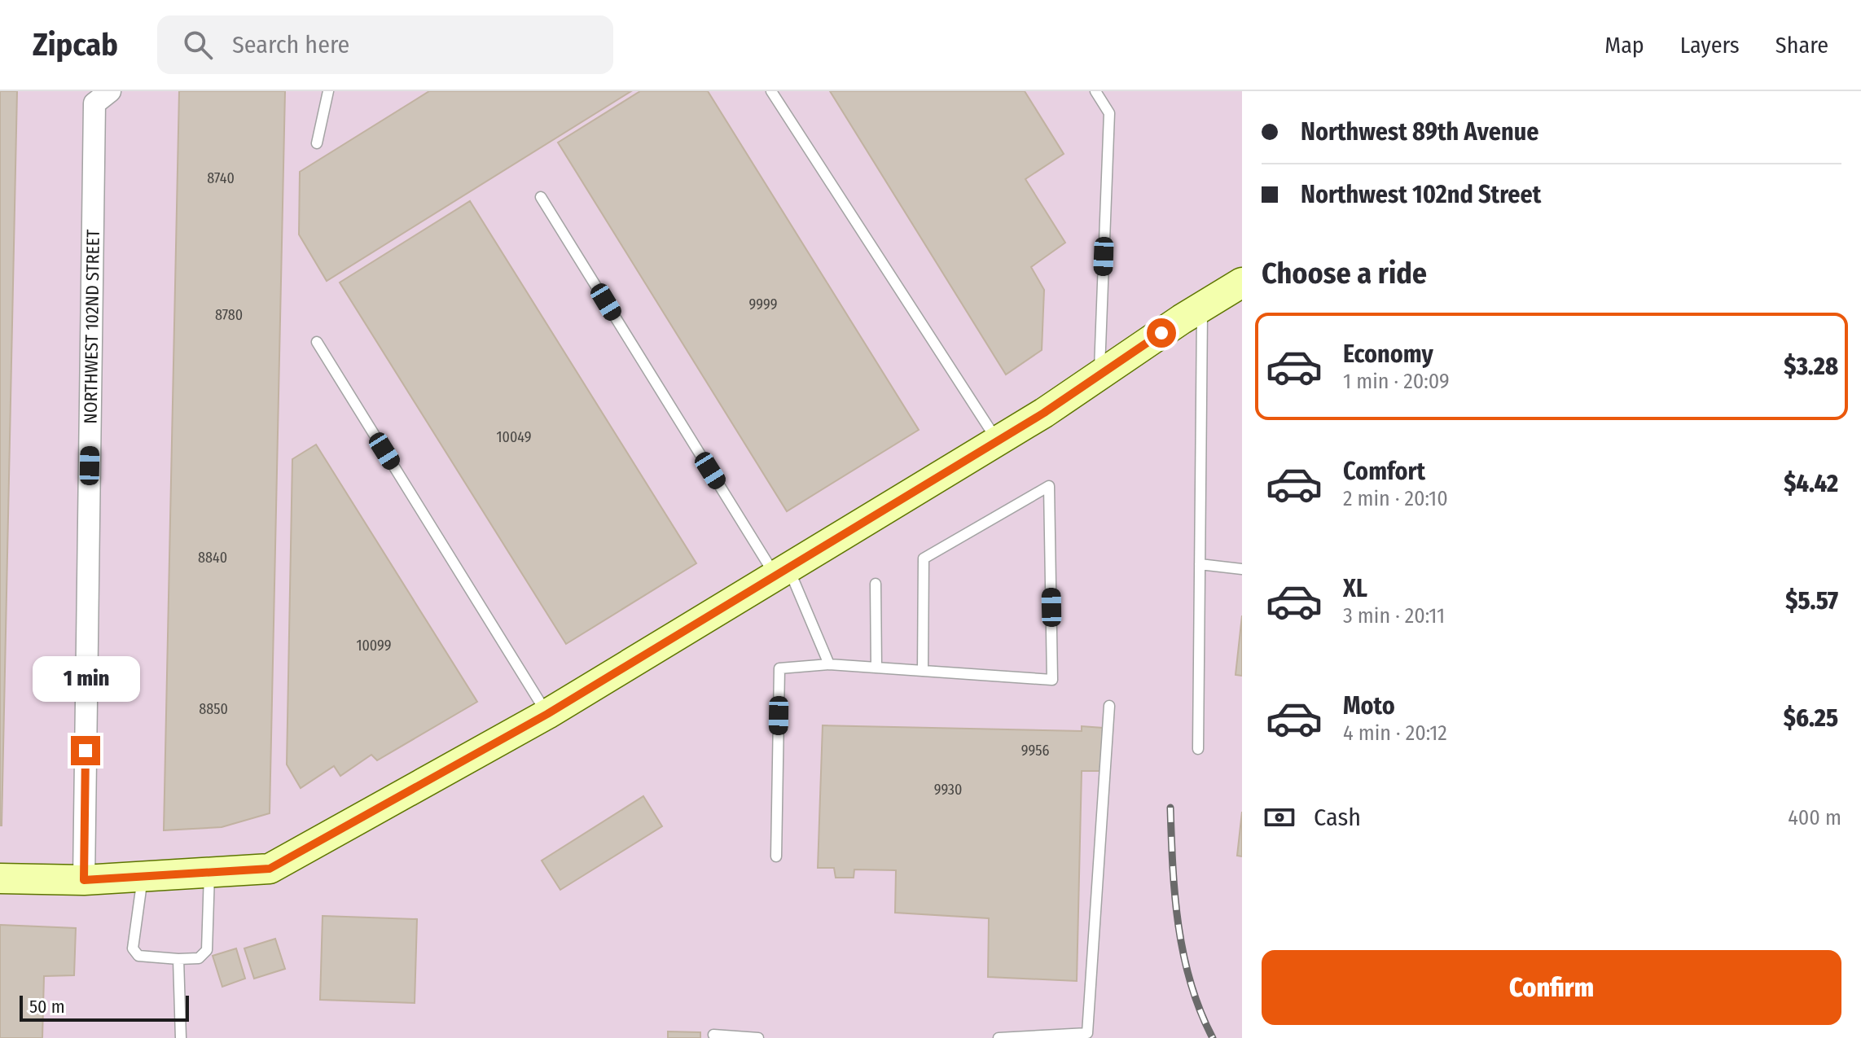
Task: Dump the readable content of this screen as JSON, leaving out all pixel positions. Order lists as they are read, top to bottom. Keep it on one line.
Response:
{"streets":{"street":["NORTHWEST 102ND STREET"]},"house_numbers":["8740","9999","8780","10049","8840","10099","8850","9956","9930"],"scale_bar":"50 m","page":{"header":"Zipcab","search":"Search here","nav":["Map","Layers","Share"],"banner":["Northwest 89th Avenue","Northwest 102nd Street"],"heading":"Choose a ride","list":[{"name":"Economy","note":"1 min · 20:09","value":"$3.28"},{"name":"Comfort","note":"2 min · 20:10","value":"$4.42"},{"name":"XL","note":"3 min · 20:11","value":"$5.57"},{"name":"Moto","note":"4 min · 20:12","value":"$6.25"}],"bubble":"1 min","pay":["Cash","400 m"],"buttons":"Confirm","scale":"50 m"}}
